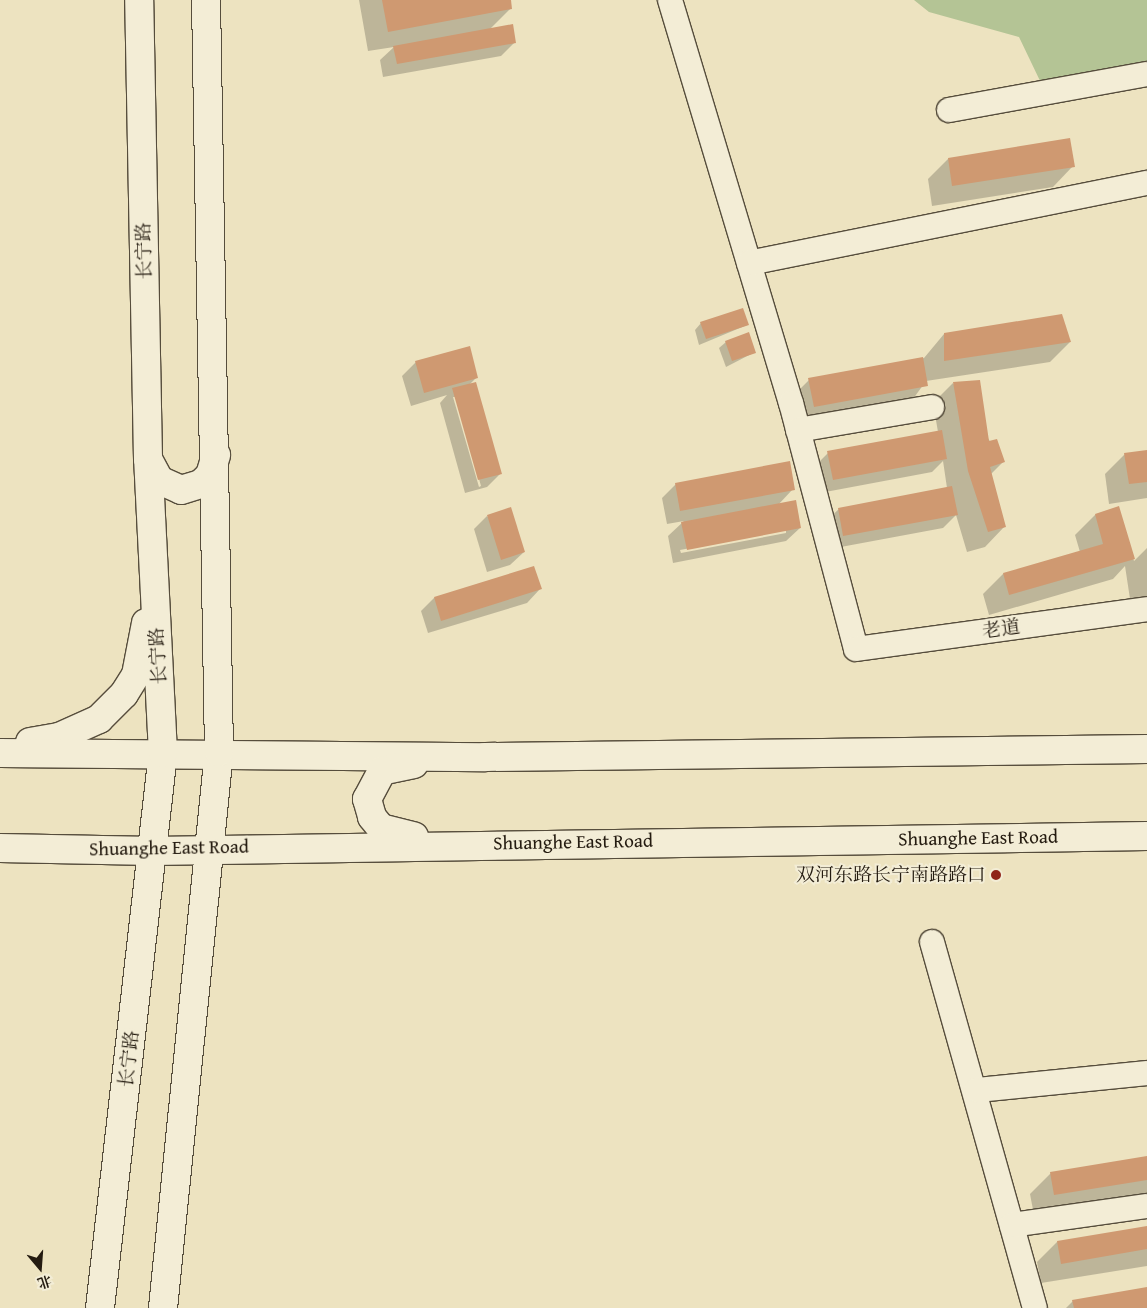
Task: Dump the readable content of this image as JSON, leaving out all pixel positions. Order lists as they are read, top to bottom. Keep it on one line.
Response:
{"streets":{"street":["长宁路","老道","Shuanghe East Road"]},"crossings":[["长宁路","Shuanghe East Road"]],"places":["双河东路长宁南路路口"],"north":"bottom"}
